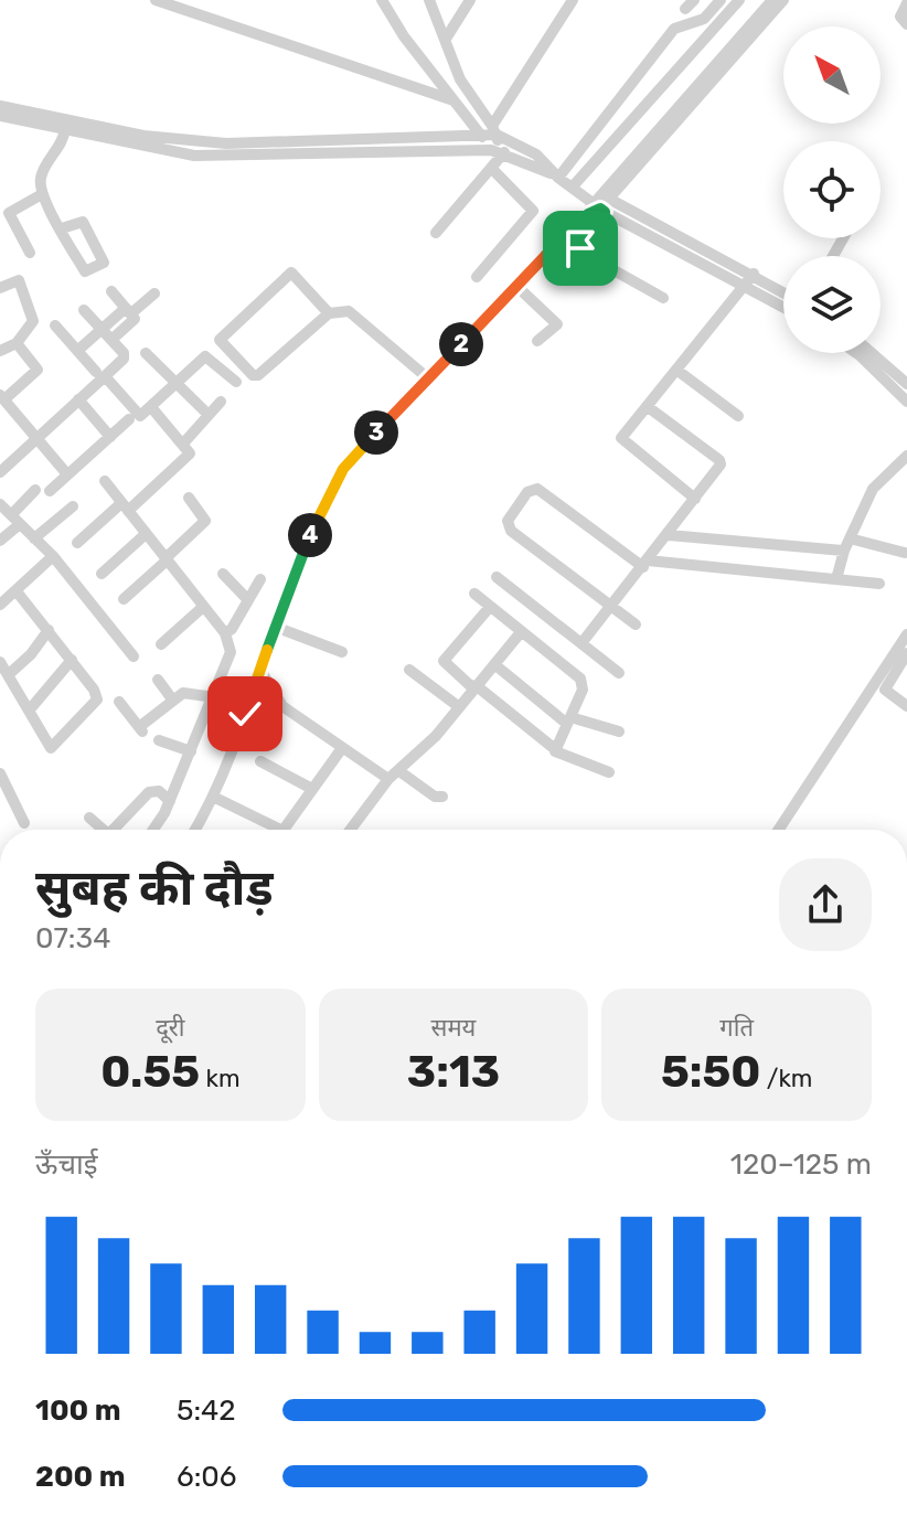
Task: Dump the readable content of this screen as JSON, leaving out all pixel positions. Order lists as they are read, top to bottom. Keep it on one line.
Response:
{"north":"top left","page":{"pins":["2","3","4"],"heading":["सुबह की दौड़","07:34"],"stats":[["दूरी","0.55 km"],["समय","3:13"],["गति","5:50 /km"]],"chart":["ऊँचाई","120–125 m"],"list":[{"name":"100 m","note":"5:42"},{"name":"200 m","note":"6:06"}]}}
